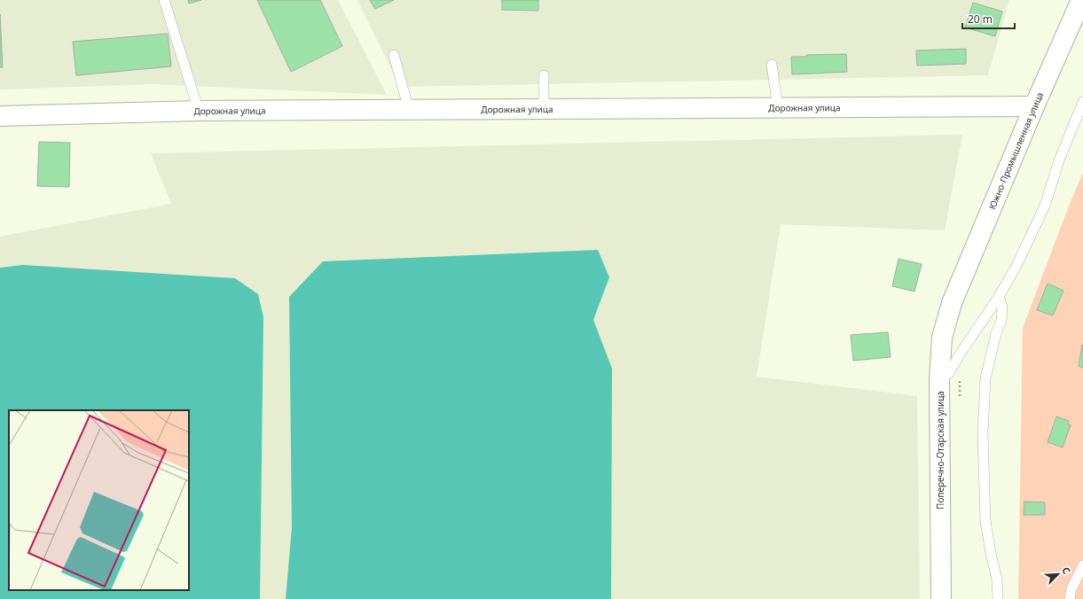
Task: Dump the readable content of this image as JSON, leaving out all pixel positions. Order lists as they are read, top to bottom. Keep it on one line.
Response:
{"streets":{"street":["Дорожная улица","Южно-Промышленная улица","Поперечно-Отарская улица"]},"crossings":[["Дорожная улица","Южно-Промышленная улица"],["Южно-Промышленная улица","Поперечно-Отарская улица"]],"scale_bar":"20 m","north":"top right"}
